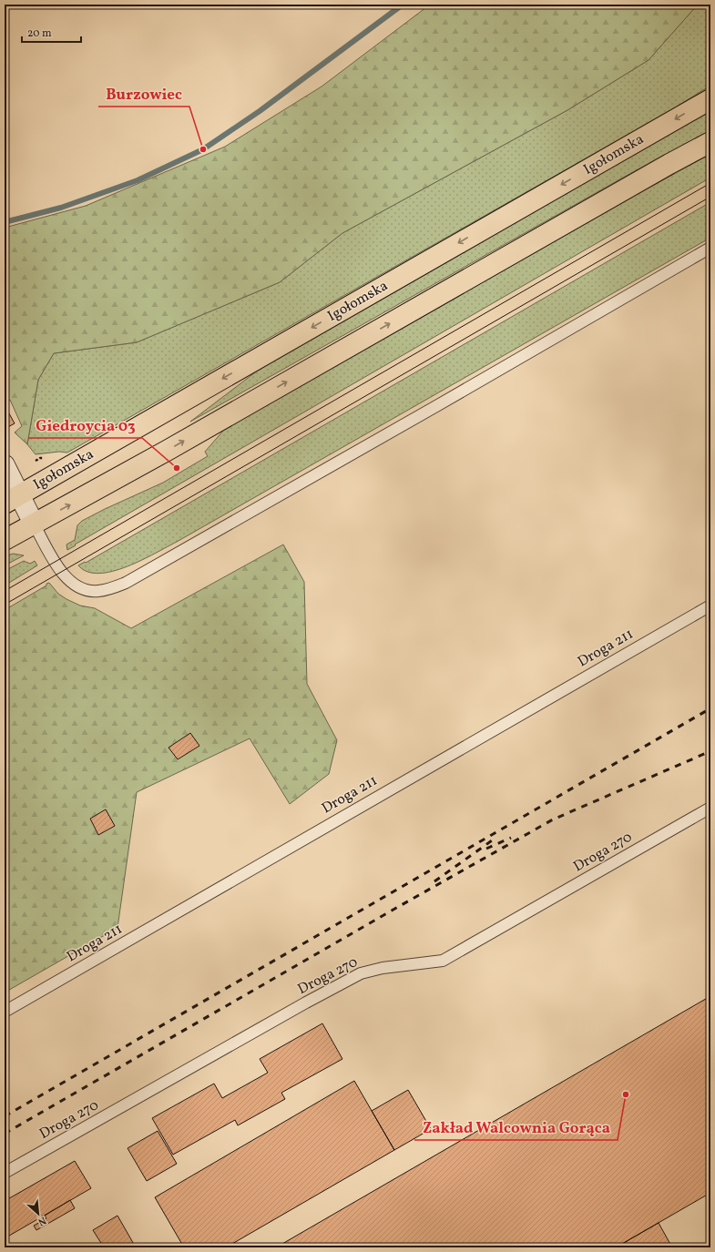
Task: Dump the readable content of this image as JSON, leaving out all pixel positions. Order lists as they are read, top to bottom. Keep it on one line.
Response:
{"streets":{"main road":["Igołomska"],"lane":["Droga 211","Droga 270"]},"places":["Burzowiec","Giedroycia 03","Zakład Walcownia Gorąca"],"scale_bar":"20 m","north":"bottom right"}
